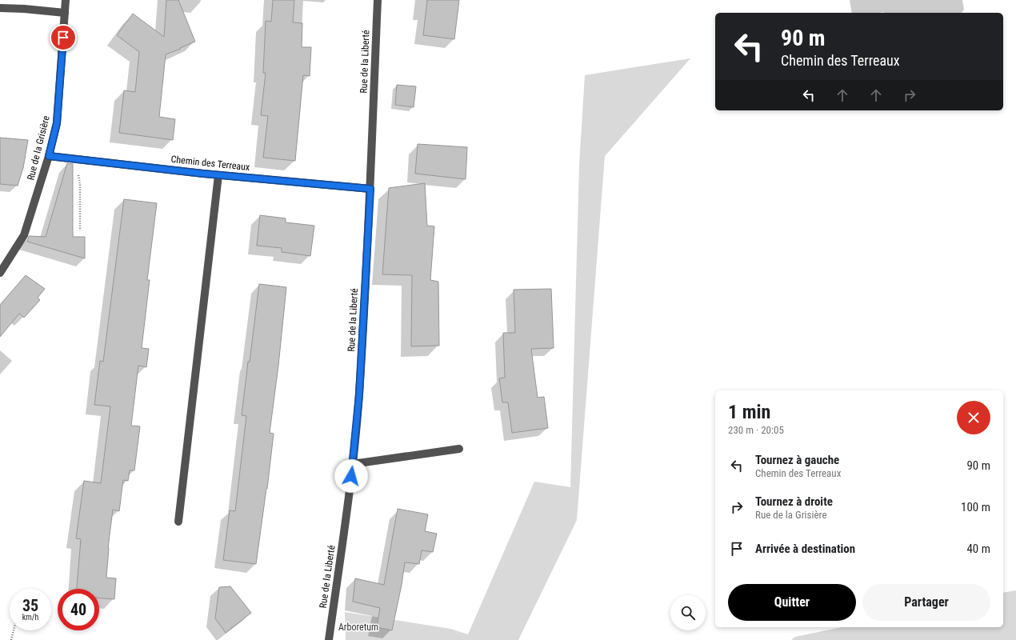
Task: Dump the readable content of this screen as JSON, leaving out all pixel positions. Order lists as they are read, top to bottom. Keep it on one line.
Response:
{"streets":{"street":["Rue de la Liberté","Rue de la Grisière","Chemin des Terreaux"]},"crossings":[["Rue de la Liberté","Chemin des Terreaux"],["Rue de la Grisière","Chemin des Terreaux"]],"parks":["Arboretum"],"page":{"turn":["90 m","Chemin des Terreaux"],"heading":["1 min","230 m · 20:05"],"list":[{"name":"Tournez à gauche","note":"Chemin des Terreaux","value":"90 m"},{"name":"Tournez à droite","note":"Rue de la Grisière","value":"100 m"},{"name":"Arrivée à destination","value":"40 m"}],"buttons":["Quitter","Partager"],"speed":"35 km/h","limit":"40"}}
